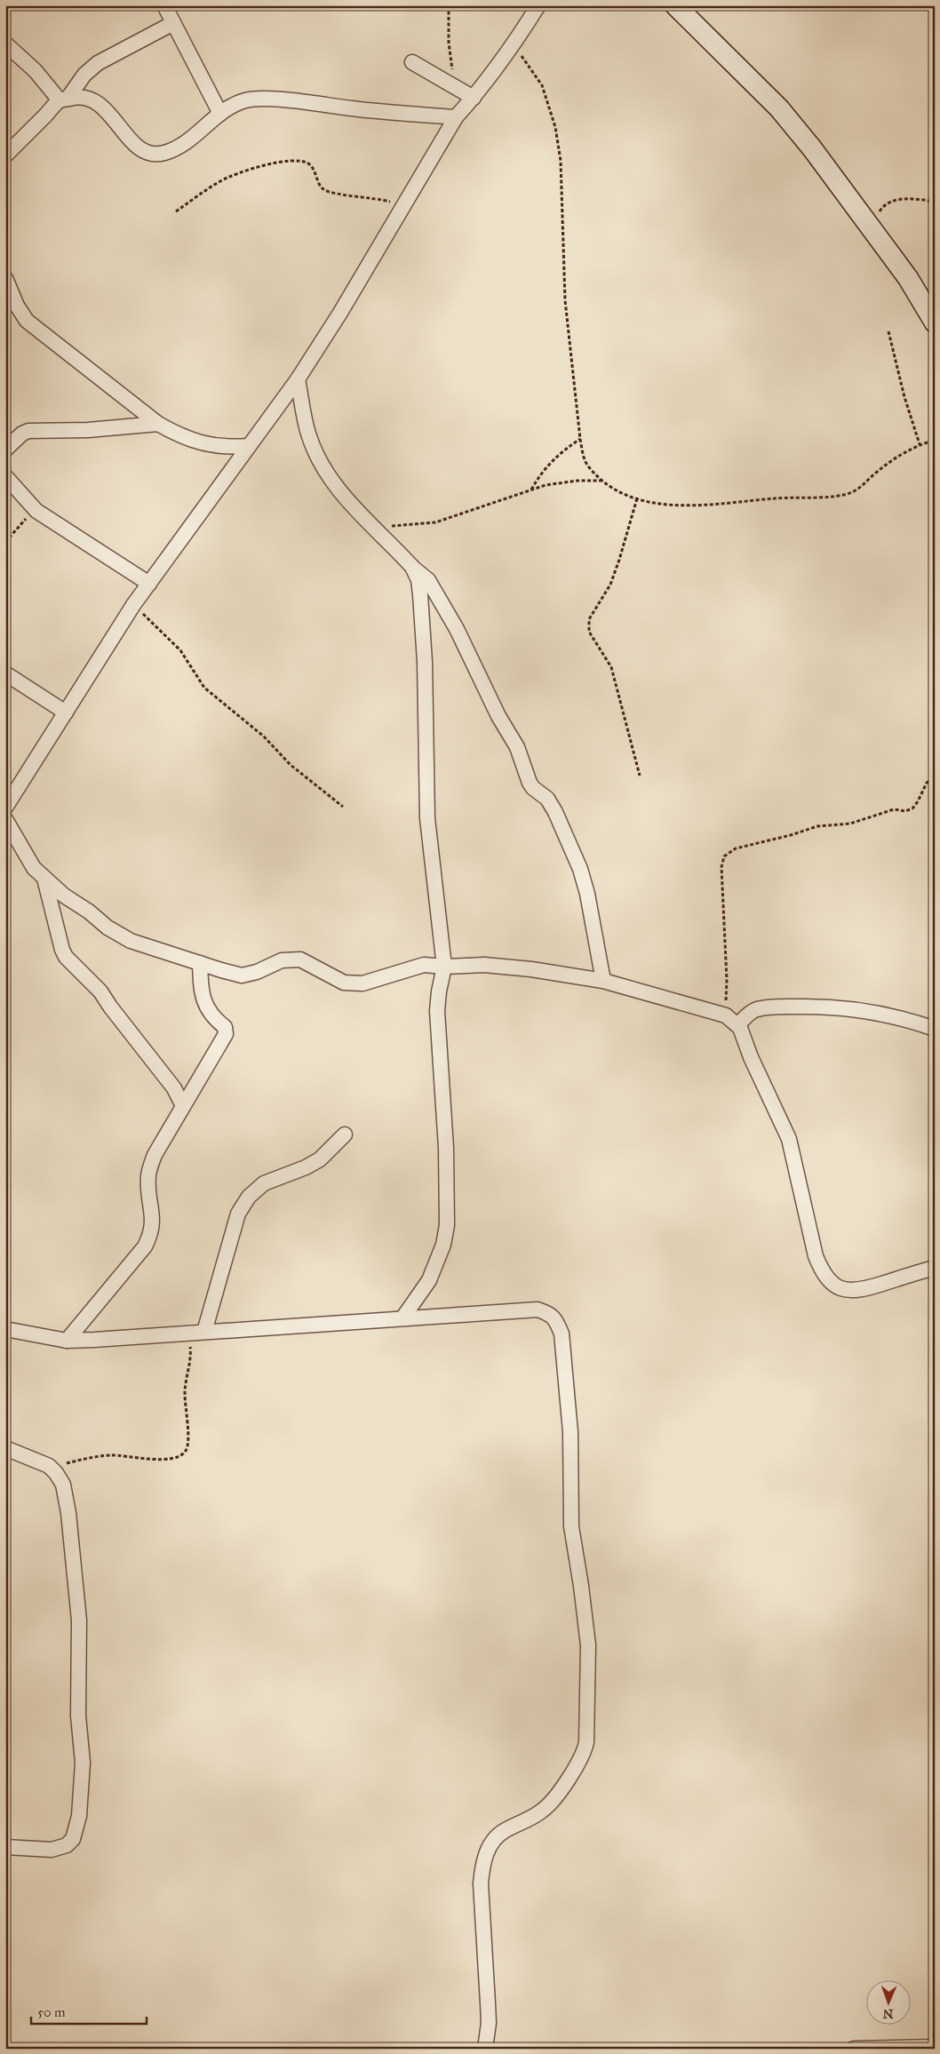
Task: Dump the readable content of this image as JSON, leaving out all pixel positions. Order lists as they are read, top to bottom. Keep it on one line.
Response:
{"scale_bar":"50 m","north":"bottom"}
